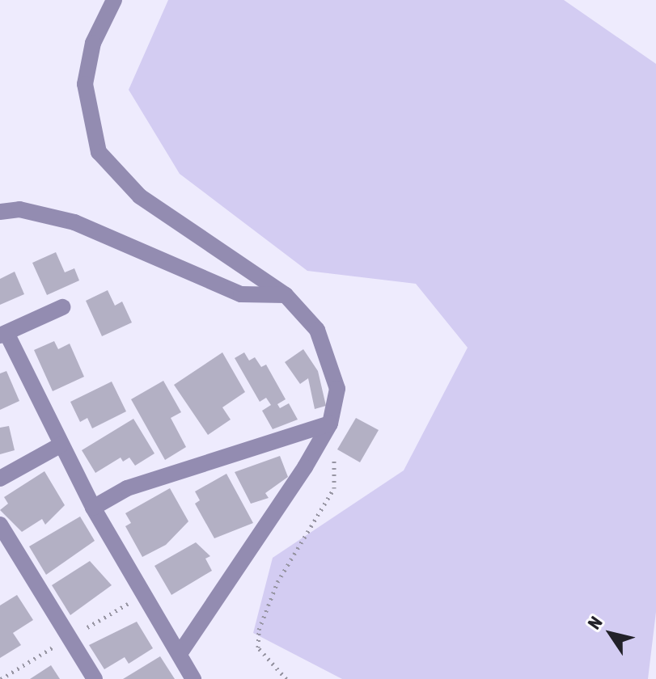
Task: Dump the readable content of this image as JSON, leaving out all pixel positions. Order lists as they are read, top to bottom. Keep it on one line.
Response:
{"north":"top left"}
